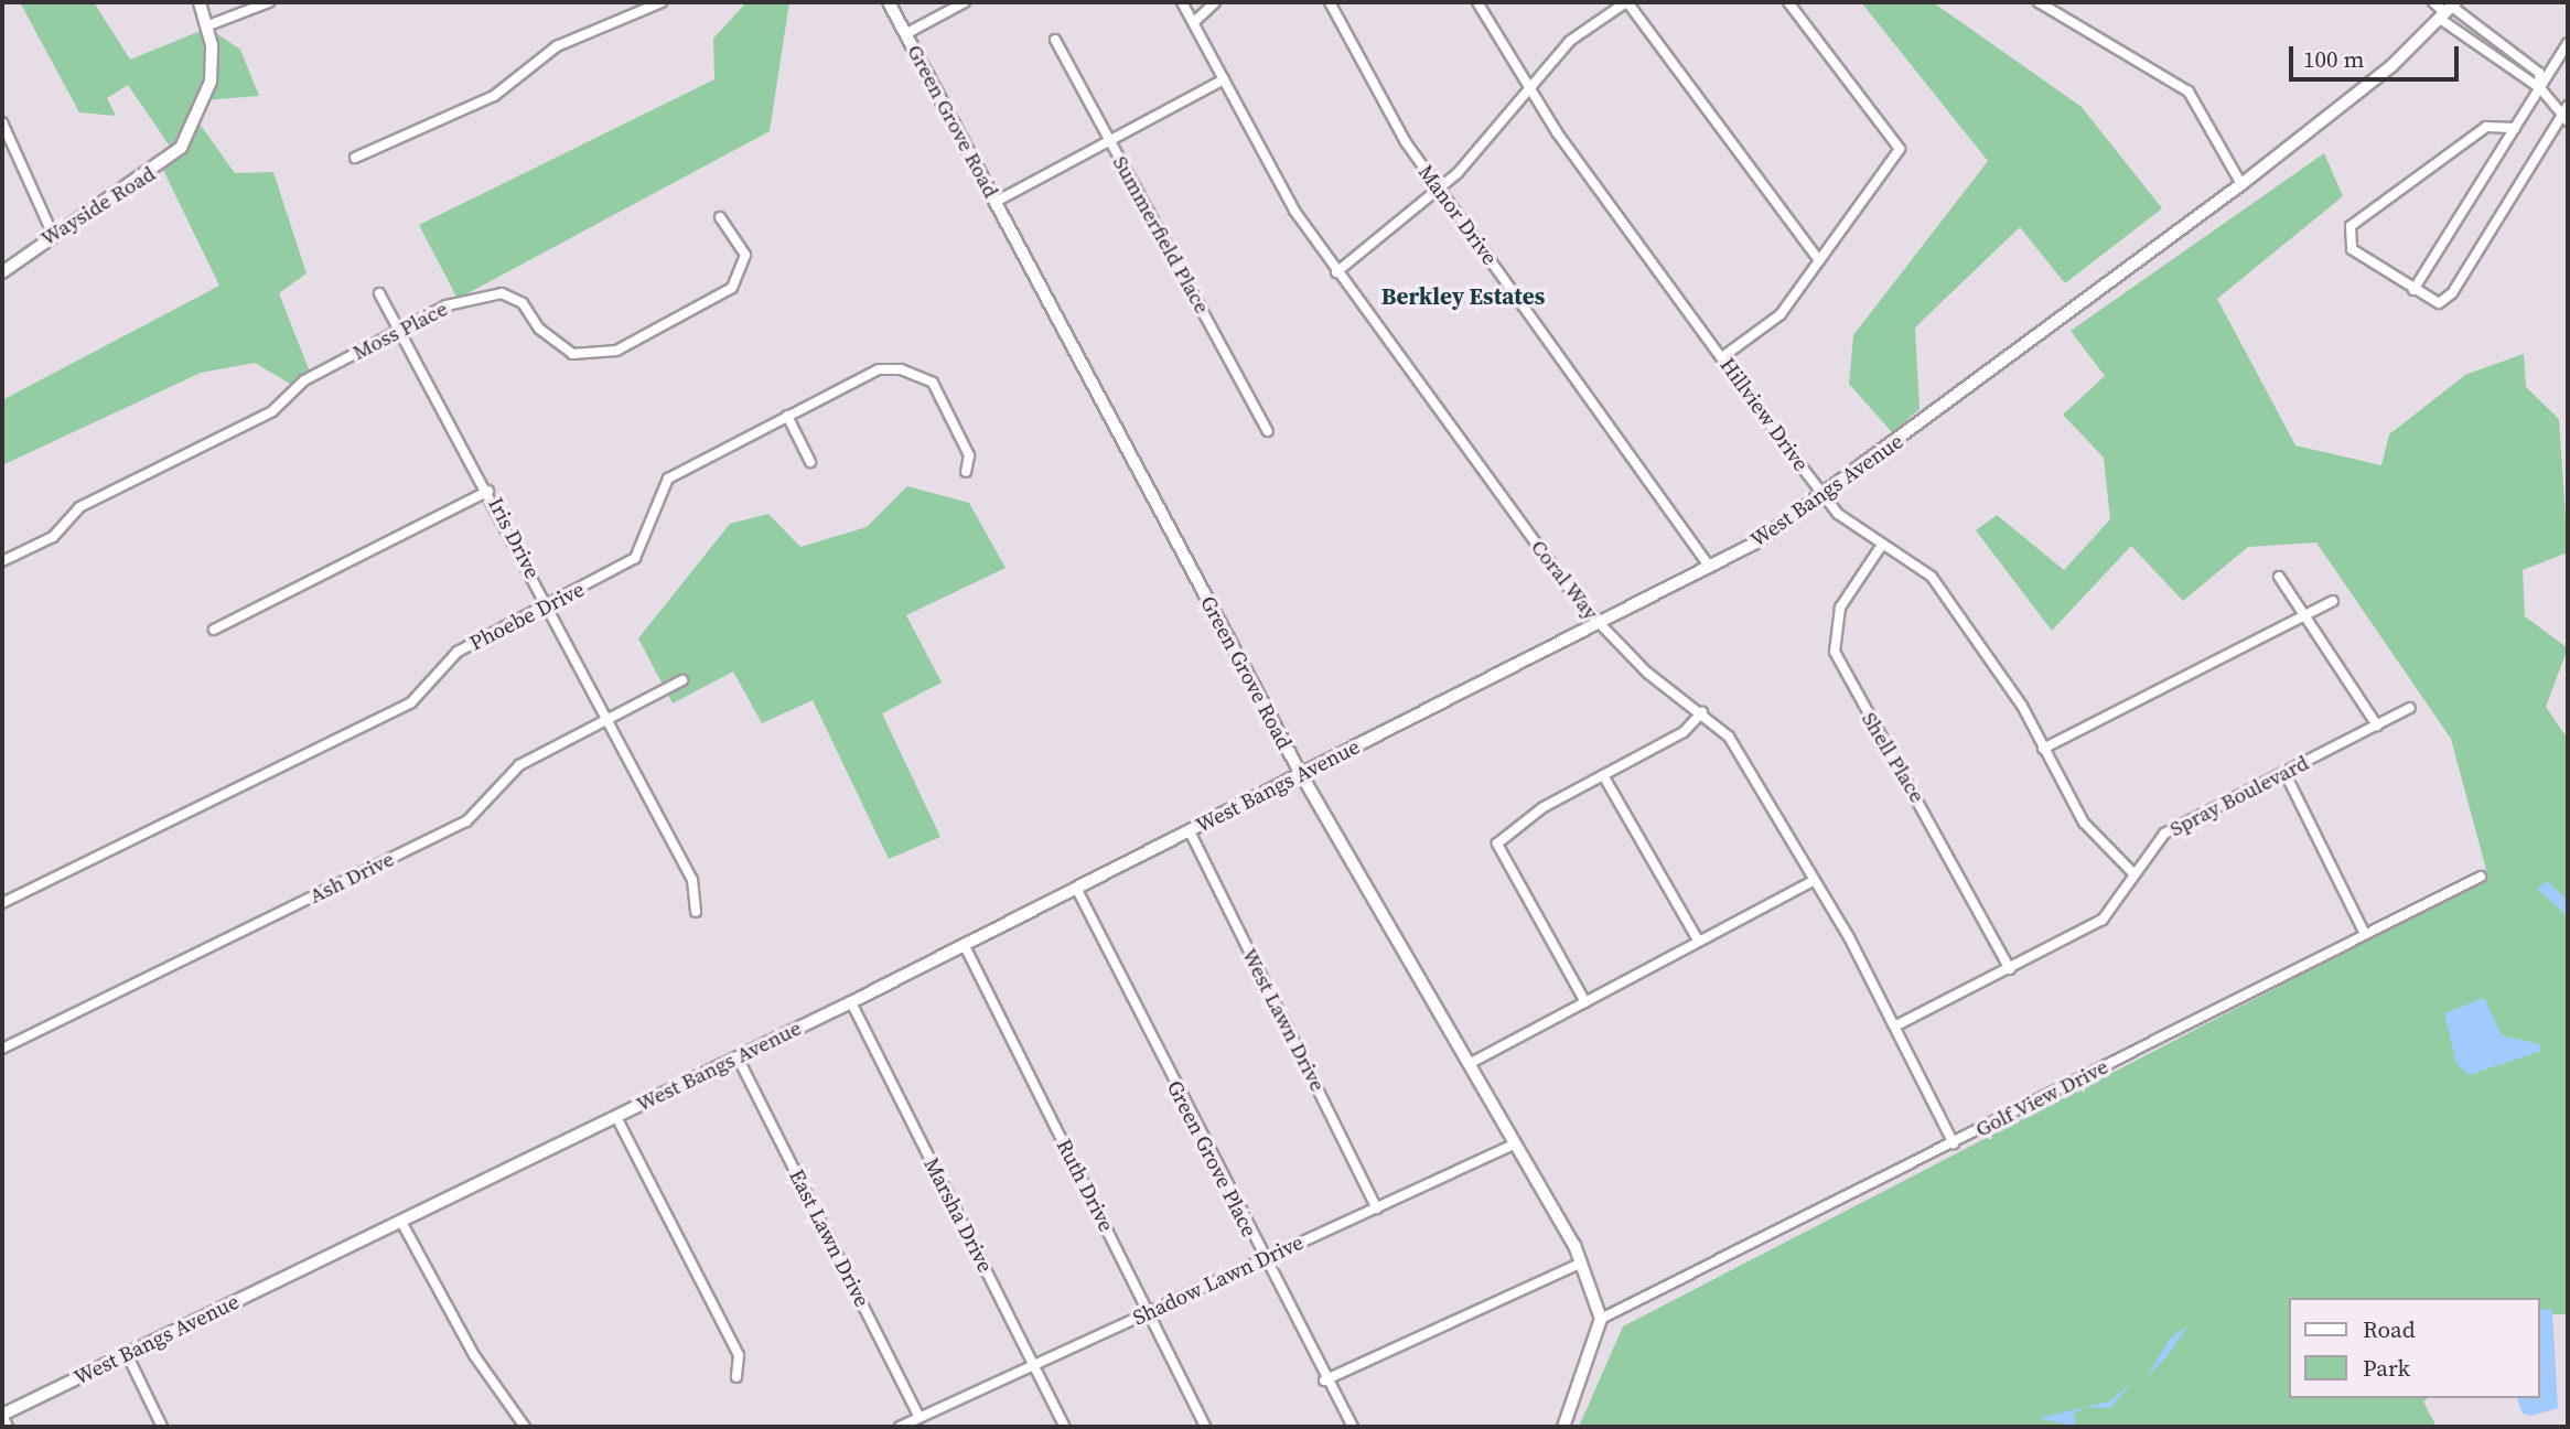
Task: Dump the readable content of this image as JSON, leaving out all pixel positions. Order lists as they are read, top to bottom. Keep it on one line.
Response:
{"streets":{"street":["Green Grove Road","Wayside Road","Manor Drive","Summerfield Place","Moss Place","Hillview Drive","West Bangs Avenue","Iris Drive","Coral Way","Phoebe Drive","Shell Place","Spray Boulevard","Ash Drive","West Lawn Drive","Golf View Drive","Green Grove Place","Ruth Drive","Marsha Drive","East Lawn Drive","Shadow Lawn Drive"]},"crossings":[["Green Grove Road","West Bangs Avenue"],["Green Grove Road","Golf View Drive"],["Green Grove Road","Shadow Lawn Drive"],["Manor Drive","West Bangs Avenue"],["Moss Place","Iris Drive"],["Hillview Drive","West Bangs Avenue"],["Hillview Drive","Shell Place"],["Hillview Drive","Spray Boulevard"],["West Bangs Avenue","Coral Way"],["West Bangs Avenue","West Lawn Drive"],["West Bangs Avenue","Green Grove Place"],["West Bangs Avenue","Ruth Drive"],["West Bangs Avenue","Marsha Drive"],["West Bangs Avenue","East Lawn Drive"],["Iris Drive","Phoebe Drive"],["Iris Drive","Ash Drive"],["Coral Way","Spray Boulevard"],["Coral Way","Golf View Drive"],["Shell Place","Spray Boulevard"],["West Lawn Drive","Shadow Lawn Drive"],["Green Grove Place","Shadow Lawn Drive"],["Ruth Drive","Shadow Lawn Drive"],["Marsha Drive","Shadow Lawn Drive"],["East Lawn Drive","Shadow Lawn Drive"]],"districts":["Berkley Estates"],"legend":["Road","Park"],"scale_bar":"100 m"}
